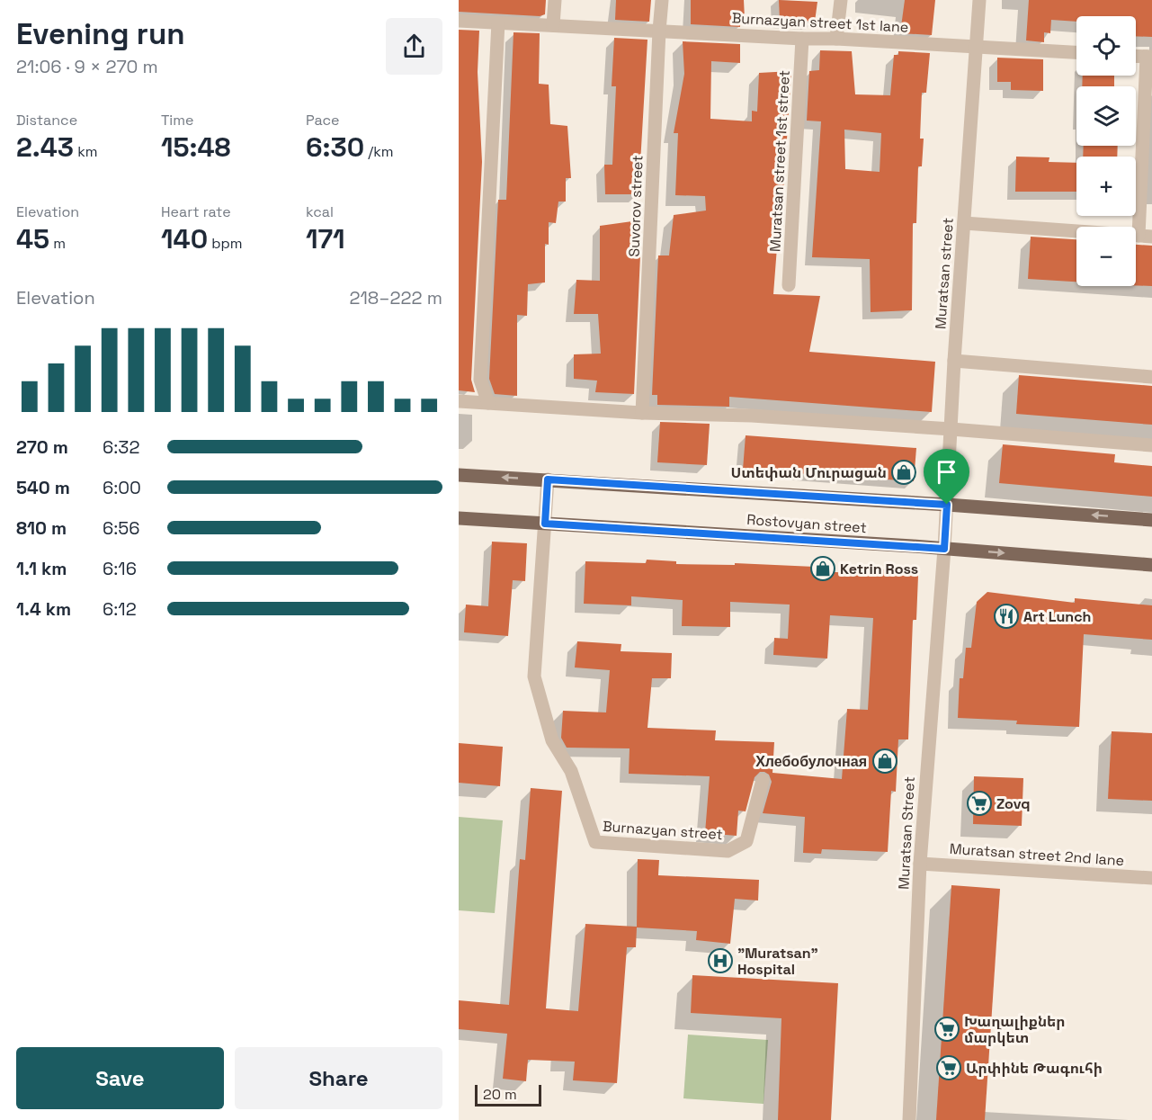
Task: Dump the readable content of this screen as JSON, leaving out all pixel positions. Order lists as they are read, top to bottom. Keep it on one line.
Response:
{"streets":{"main road":["Rostovyan street"],"street":["Burnazyan street 1st lane","Muratsan street 1st street","Suvorov street","Muratsan street","Burnazyan street","Muratsan Street","Muratsan street 2nd lane"]},"crossings":[["Burnazyan street 1st lane","Muratsan street 1st street"],["Burnazyan street 1st lane","Suvorov street"],["Burnazyan street 1st lane","Muratsan street"],["Muratsan street","Rostovyan street"],["Muratsan street","Muratsan Street"],["Rostovyan street","Burnazyan street"],["Rostovyan street","Muratsan Street"],["Muratsan Street","Muratsan street 2nd lane"]],"places":{"shop":["Ստեփան Մուրացան","Ketrin Ross","Хлебобулочная"],"restaurant":["Art Lunch"],"supermarket":["Zovq","Խաղալիքներ մարկետ","Արփինե Թագուհի"],"hospital":["\"Muratsan\" Hospital"]},"scale_bar":"20 m","page":{"heading":["Evening run","21:06 · 9 × 270 m"],"map_buttons":["+","−"],"stats":[["Distance","2.43 km"],["Time","15:48"],["Pace","6:30 /km"],["Elevation","45 m"],["Heart rate","140 bpm"],["kcal","171"]],"chart":["Elevation","218–222 m"],"list":[{"name":"270 m","note":"6:32"},{"name":"540 m","note":"6:00"},{"name":"810 m","note":"6:56"},{"name":"1.1 km","note":"6:16"},{"name":"1.4 km","note":"6:12"}],"buttons":["Save","Share"],"scale":"20 m"}}
